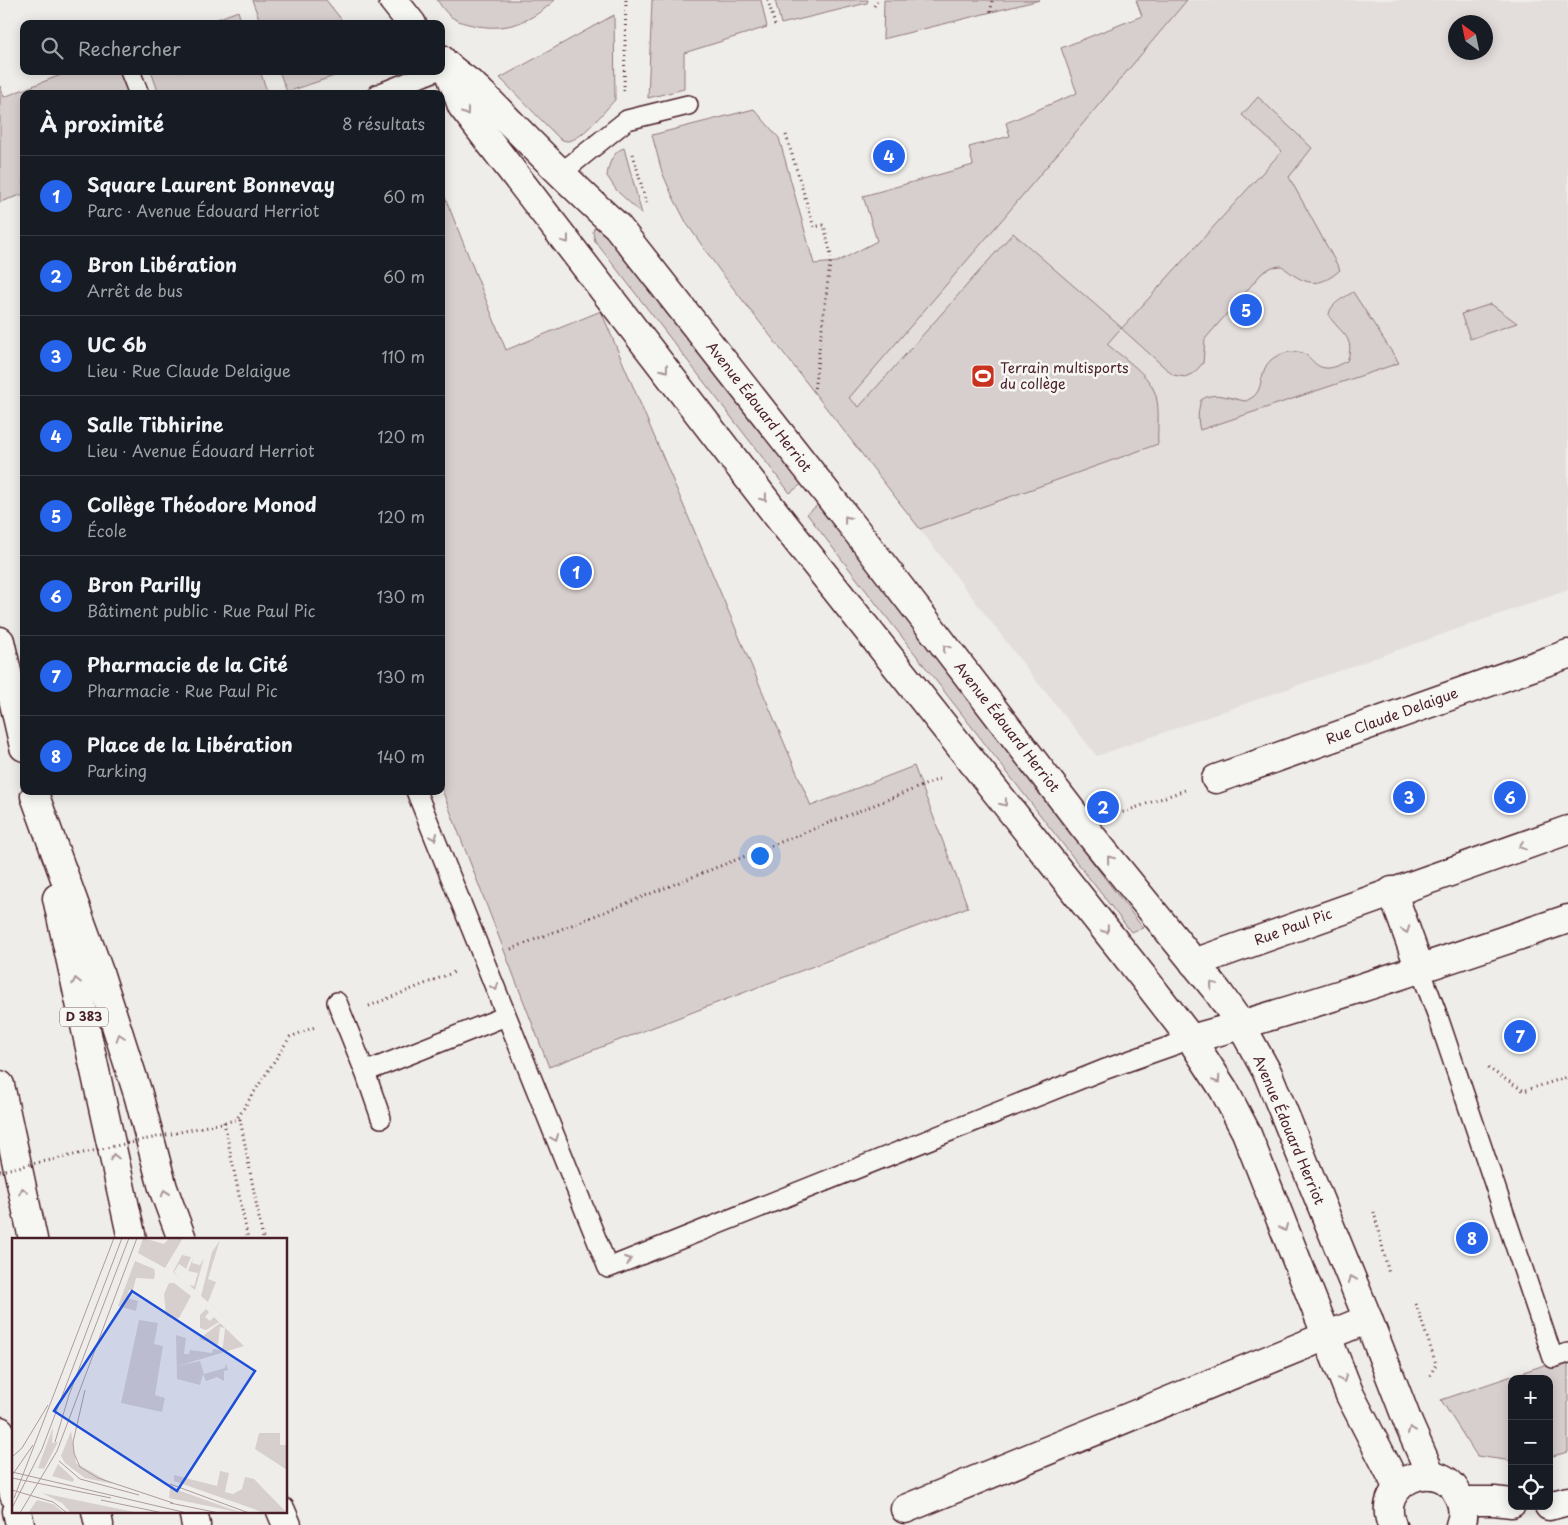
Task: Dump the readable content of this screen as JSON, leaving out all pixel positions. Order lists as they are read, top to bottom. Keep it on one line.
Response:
{"streets":{"main road":["Avenue Édouard Herriot","Rue Claude Delaigue","Rue Paul Pic","D 383"]},"crossings":[["Avenue Édouard Herriot","Rue Paul Pic"]],"places":{"sports":["Terrain multisports du collège"]},"north":"top left","page":{"search":"Rechercher","heading":["À proximité","8 résultats"],"pins":["4","5","1","3","6","2","7","8"],"list":[{"mark":"1","name":"Square Laurent Bonnevay","note":"Parc · Avenue Édouard Herriot","value":"60 m"},{"mark":"2","name":"Bron Libération","note":"Arrêt de bus","value":"60 m"},{"mark":"3","name":"UC 6b","note":"Lieu · Rue Claude Delaigue","value":"110 m"},{"mark":"4","name":"Salle Tibhirine","note":"Lieu · Avenue Édouard Herriot","value":"120 m"},{"mark":"5","name":"Collège Théodore Monod","note":"École","value":"120 m"},{"mark":"6","name":"Bron Parilly","note":"Bâtiment public · Rue Paul Pic","value":"130 m"},{"mark":"7","name":"Pharmacie de la Cité","note":"Pharmacie · Rue Paul Pic","value":"130 m"},{"mark":"8","name":"Place de la Libération","note":"Parking","value":"140 m"}],"map_buttons":["+","−"]}}
